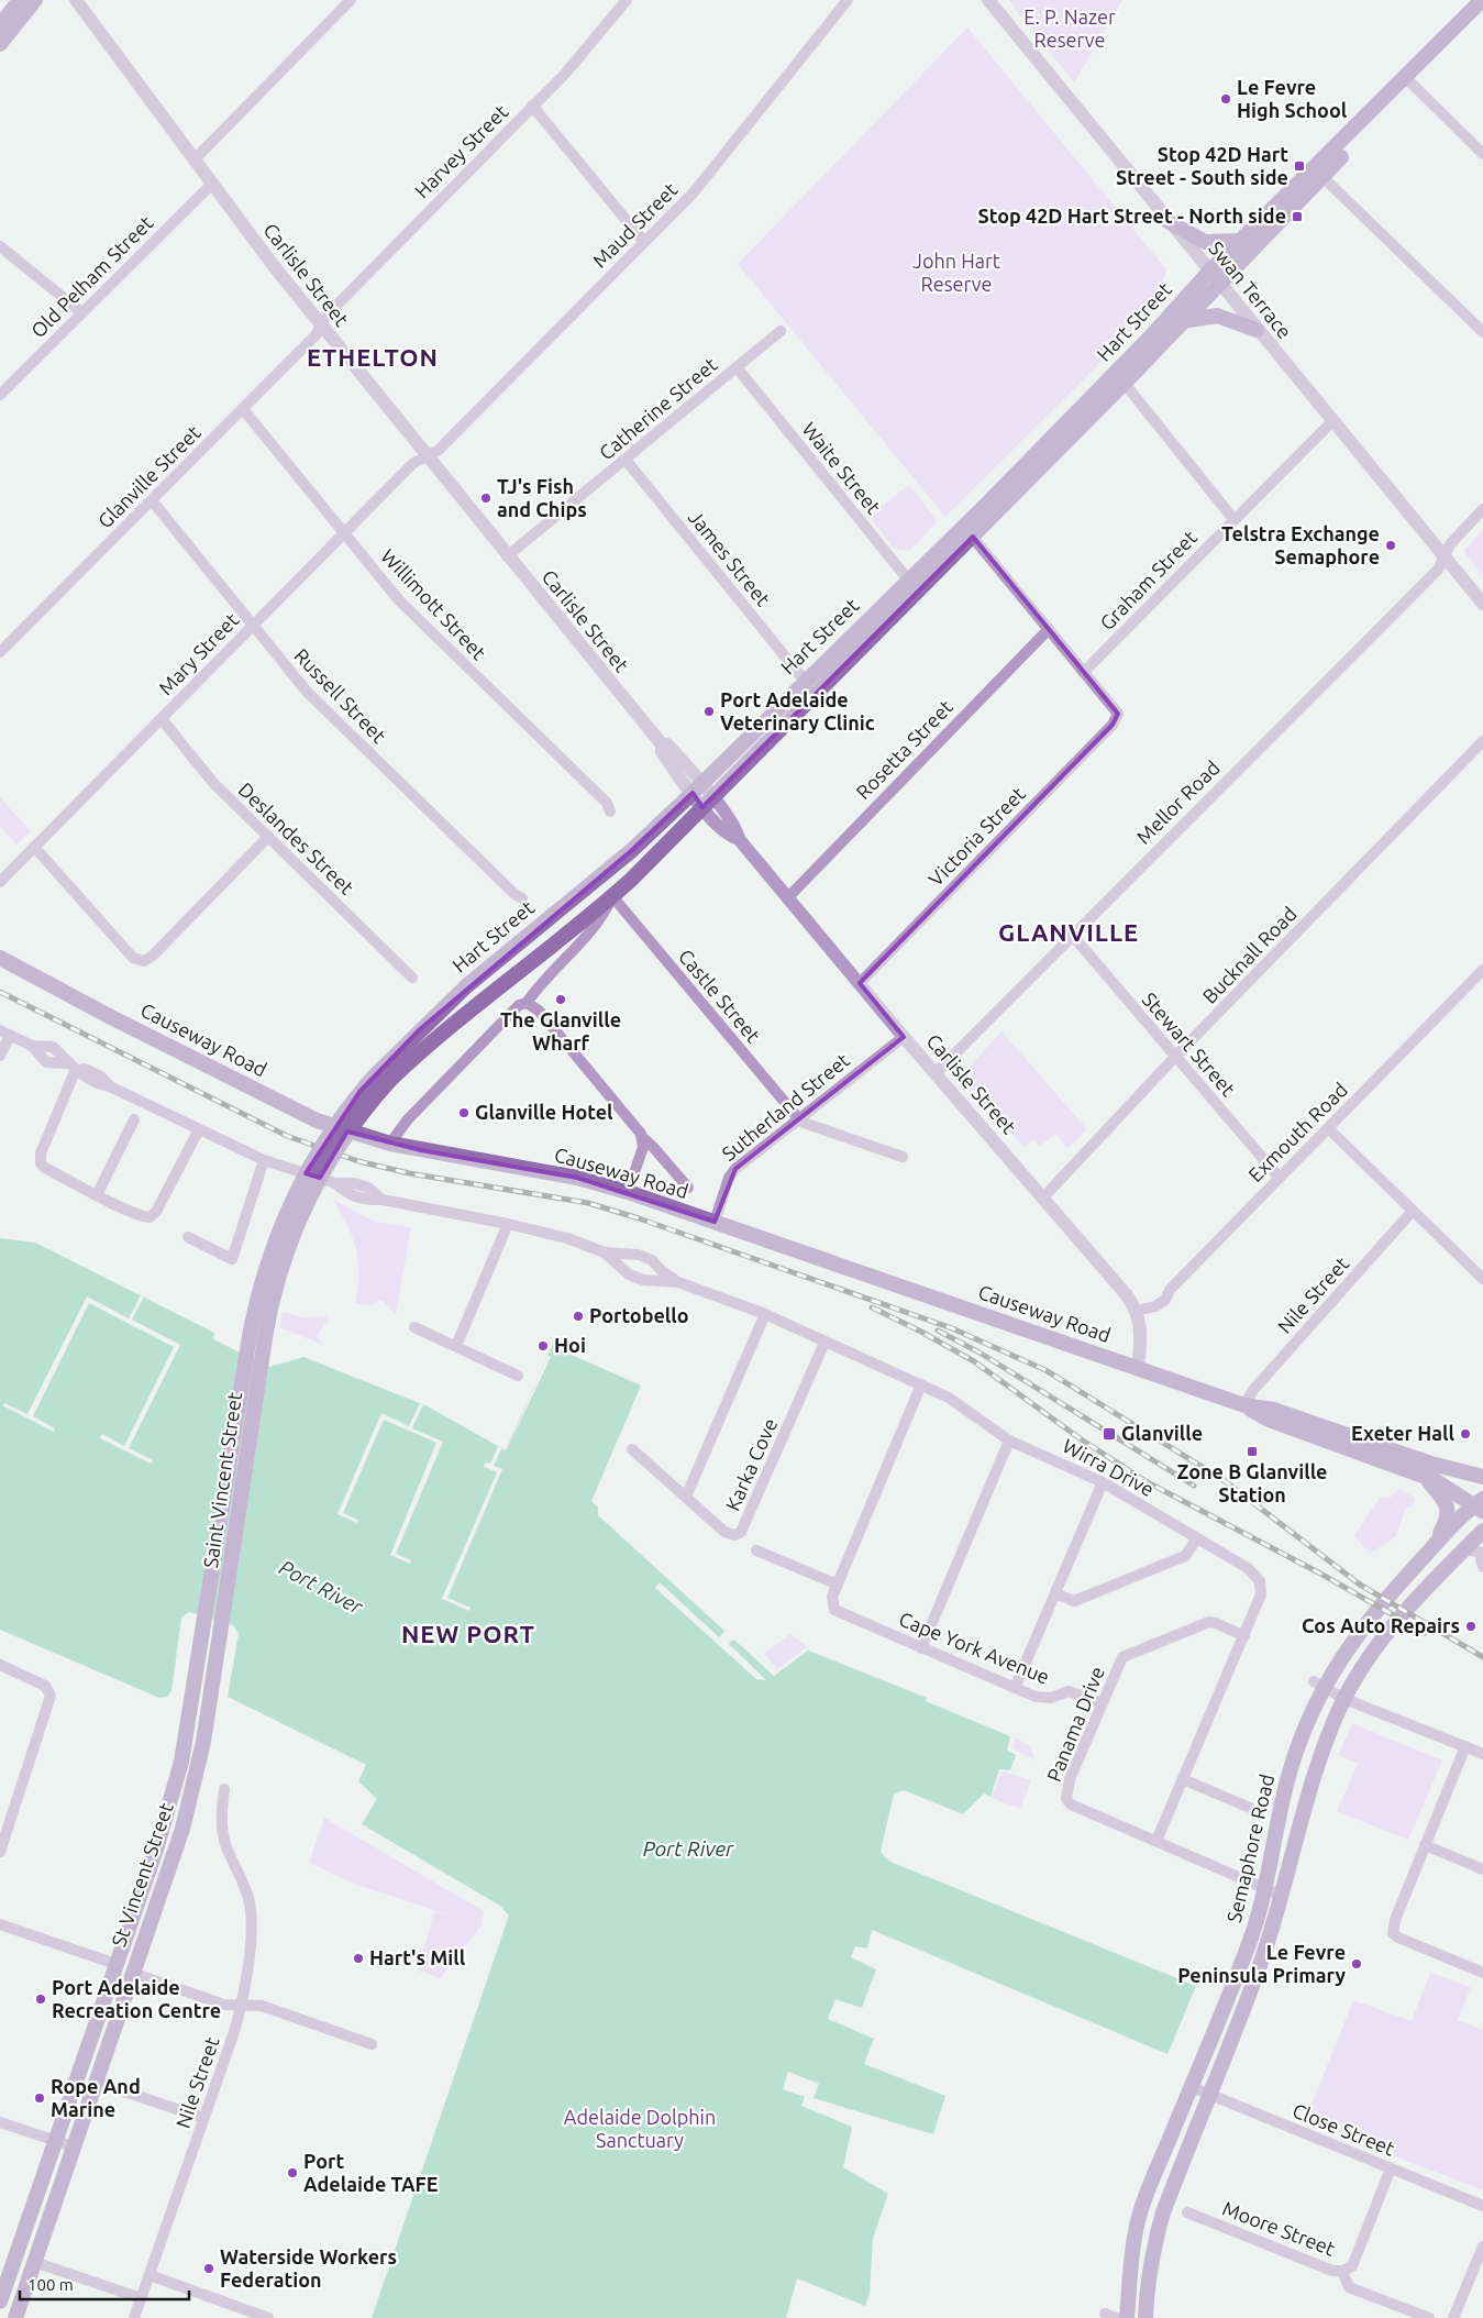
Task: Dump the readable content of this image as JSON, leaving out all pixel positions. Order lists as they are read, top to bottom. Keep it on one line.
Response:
{"streets":{"main road":["Hart Street","Causeway Road","Saint Vincent Street","Semaphore Road","St Vincent Street"],"street":["Harvey Street","Maud Street","Carlisle Street","Old Pelham Street","Swan Terrace","Catherine Street","Waite Street","Glanville Street","James Street","Graham Street","Willimott Street","Mary Street","Russell Street","Rosetta Street","Mellor Road","Victoria Street","Deslandes Street","Bucknall Road","Castle Street","Stewart Street","Sutherland Street","Exmouth Road","Nile Street","Karka Cove","Wirra Drive","Cape York Avenue","Panama Drive","Close Street","Moore Street"]},"crossings":[["Harvey Street","Carlisle Street"],["Harvey Street","Glanville Street"],["Maud Street","Carlisle Street"],["Maud Street","Mary Street"],["Carlisle Street","Old Pelham Street"],["Carlisle Street","Hart Street"],["Carlisle Street","Catherine Street"],["Carlisle Street","Glanville Street"],["Carlisle Street","Mary Street"],["Carlisle Street","Rosetta Street"],["Carlisle Street","Mellor Road"],["Carlisle Street","Victoria Street"],["Carlisle Street","Bucknall Road"],["Carlisle Street","Causeway Road"],["Carlisle Street","Sutherland Street"],["Carlisle Street","Exmouth Road"],["Swan Terrace","Hart Street"],["Swan Terrace","Graham Street"],["Swan Terrace","Mellor Road"],["Hart Street","Waite Street"],["Hart Street","James Street"],["Hart Street","Castle Street"],["Hart Street","Causeway Road"],["Hart Street","Saint Vincent Street"],["Catherine Street","Waite Street"],["Catherine Street","James Street"],["Glanville Street","Willimott Street"],["Glanville Street","Russell Street"],["Graham Street","Victoria Street"],["Willimott Street","Mary Street"],["Mary Street","Russell Street"],["Mary Street","Deslandes Street"],["Mellor Road","Stewart Street"],["Bucknall Road","Stewart Street"],["Castle Street","Sutherland Street"],["Causeway Road","Sutherland Street"],["Causeway Road","Nile Street"],["Causeway Road","Semaphore Road"],["Stewart Street","Exmouth Road"],["Karka Cove","Wirra Drive"],["Wirra Drive","Panama Drive"],["Saint Vincent Street","St Vincent Street"],["Cape York Avenue","Panama Drive"],["Panama Drive","Semaphore Road"],["Semaphore Road","Close Street"],["Close Street","Moore Street"]],"districts":["ETHELTON","GLANVILLE","NEW PORT"],"water":["Port River"],"parks":["E. P. Nazer Reserve","John Hart Reserve","Adelaide Dolphin Sanctuary"],"places":{"other":["Le Fevre High School","TJ's Fish and Chips","Telstra Exchange Semaphore","Port Adelaide Veterinary Clinic","The Glanville Wharf","Glanville Hotel","Portobello","Hoi","Exeter Hall","Cos Auto Repairs","Hart's Mill","Le Fevre Peninsula Primary","Port Adelaide Recreation Centre","Rope And Marine","Port Adelaide TAFE","Waterside Workers Federation"],"transit":["Stop 42D Hart Street - South side","Stop 42D Hart Street - North side","Glanville","Zone B Glanville Station"]},"scale_bar":"100 m"}
